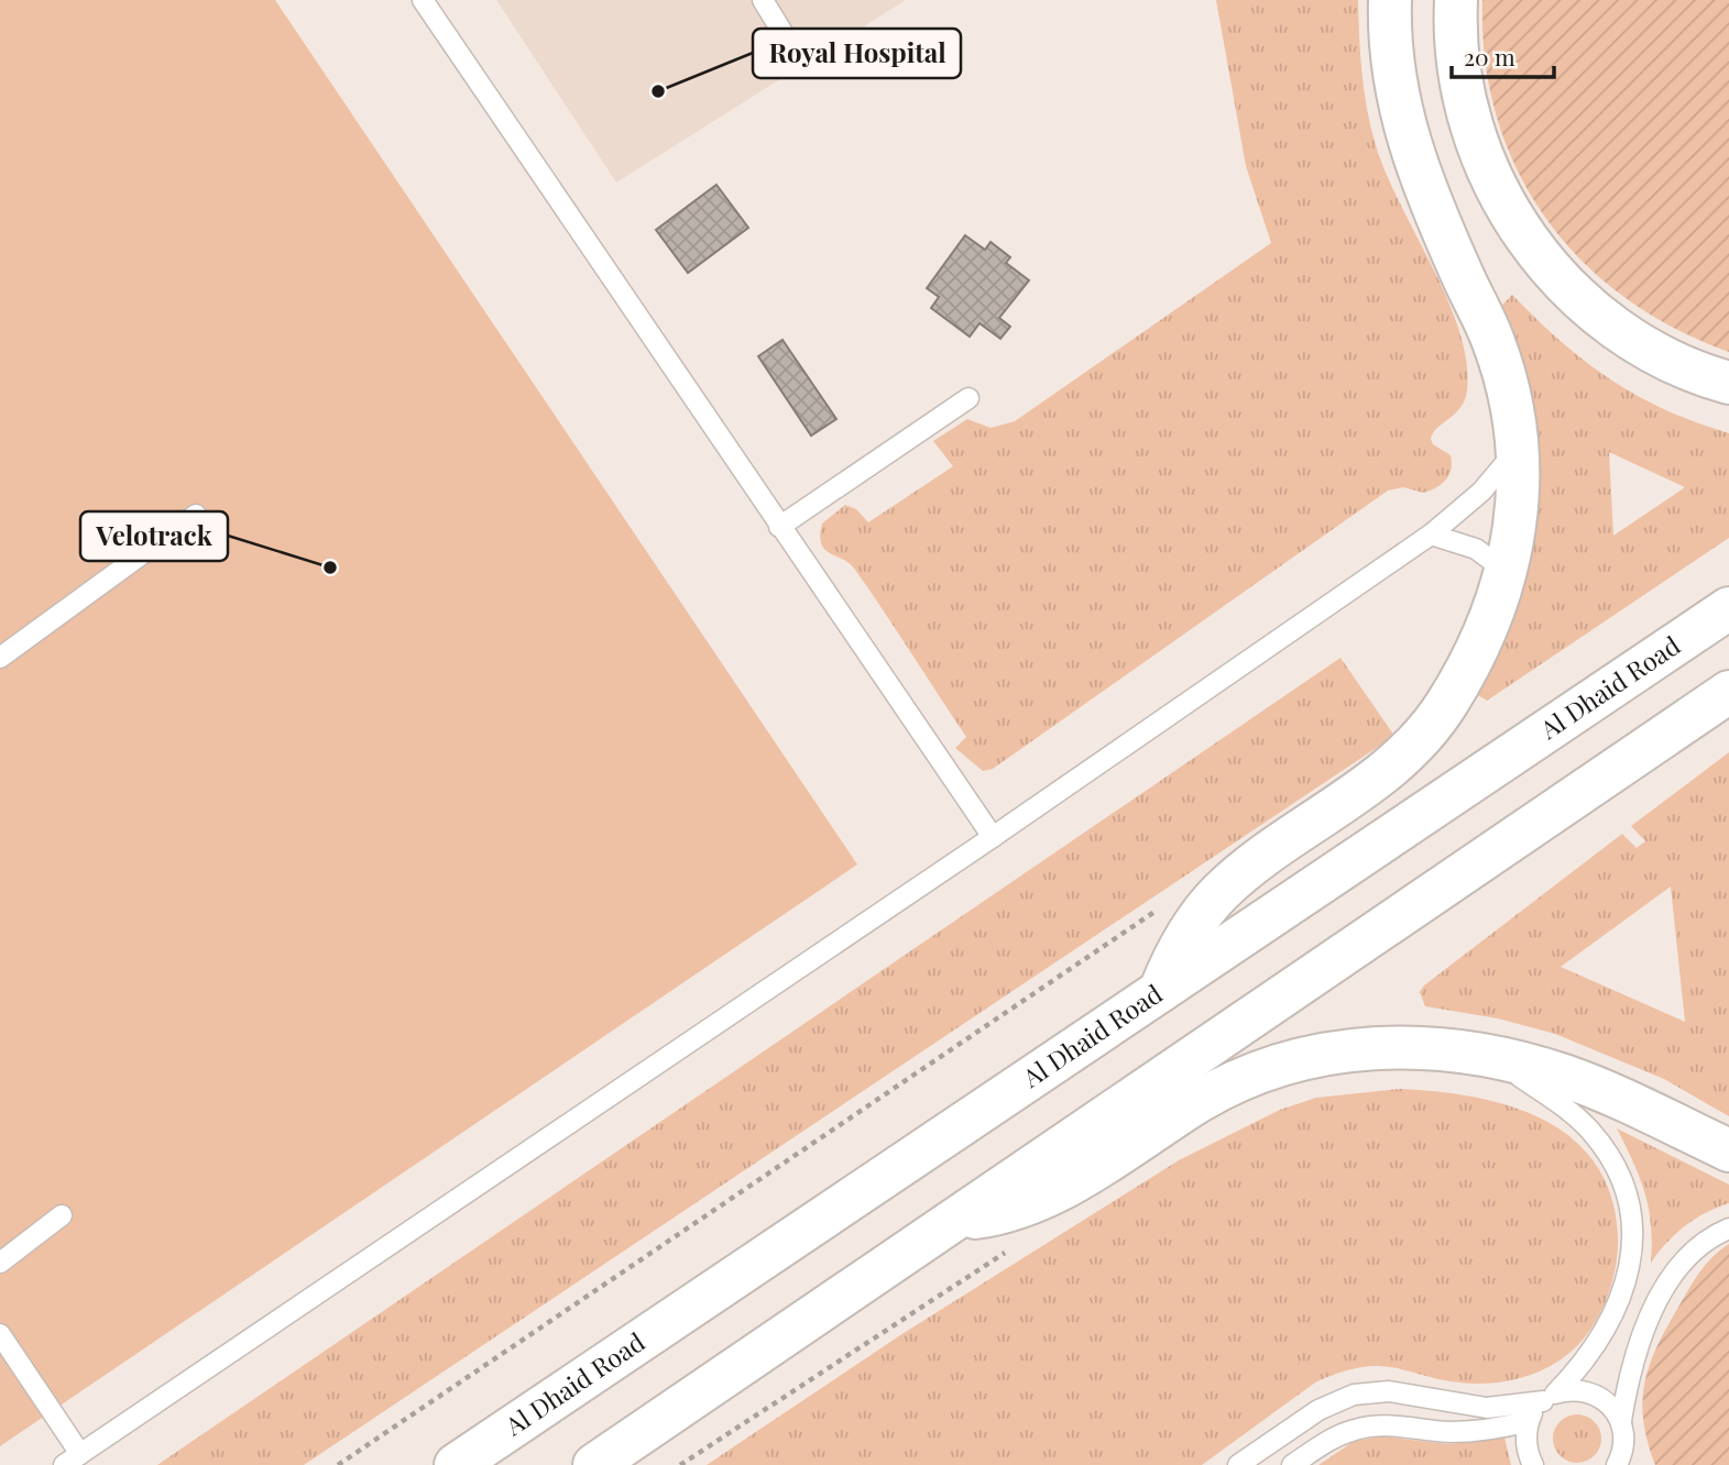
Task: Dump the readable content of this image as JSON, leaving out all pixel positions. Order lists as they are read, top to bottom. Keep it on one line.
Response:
{"streets":{"highway":["Al Dhaid Road"]},"places":["Royal Hospital","Velotrack"],"scale_bar":"20 m"}
